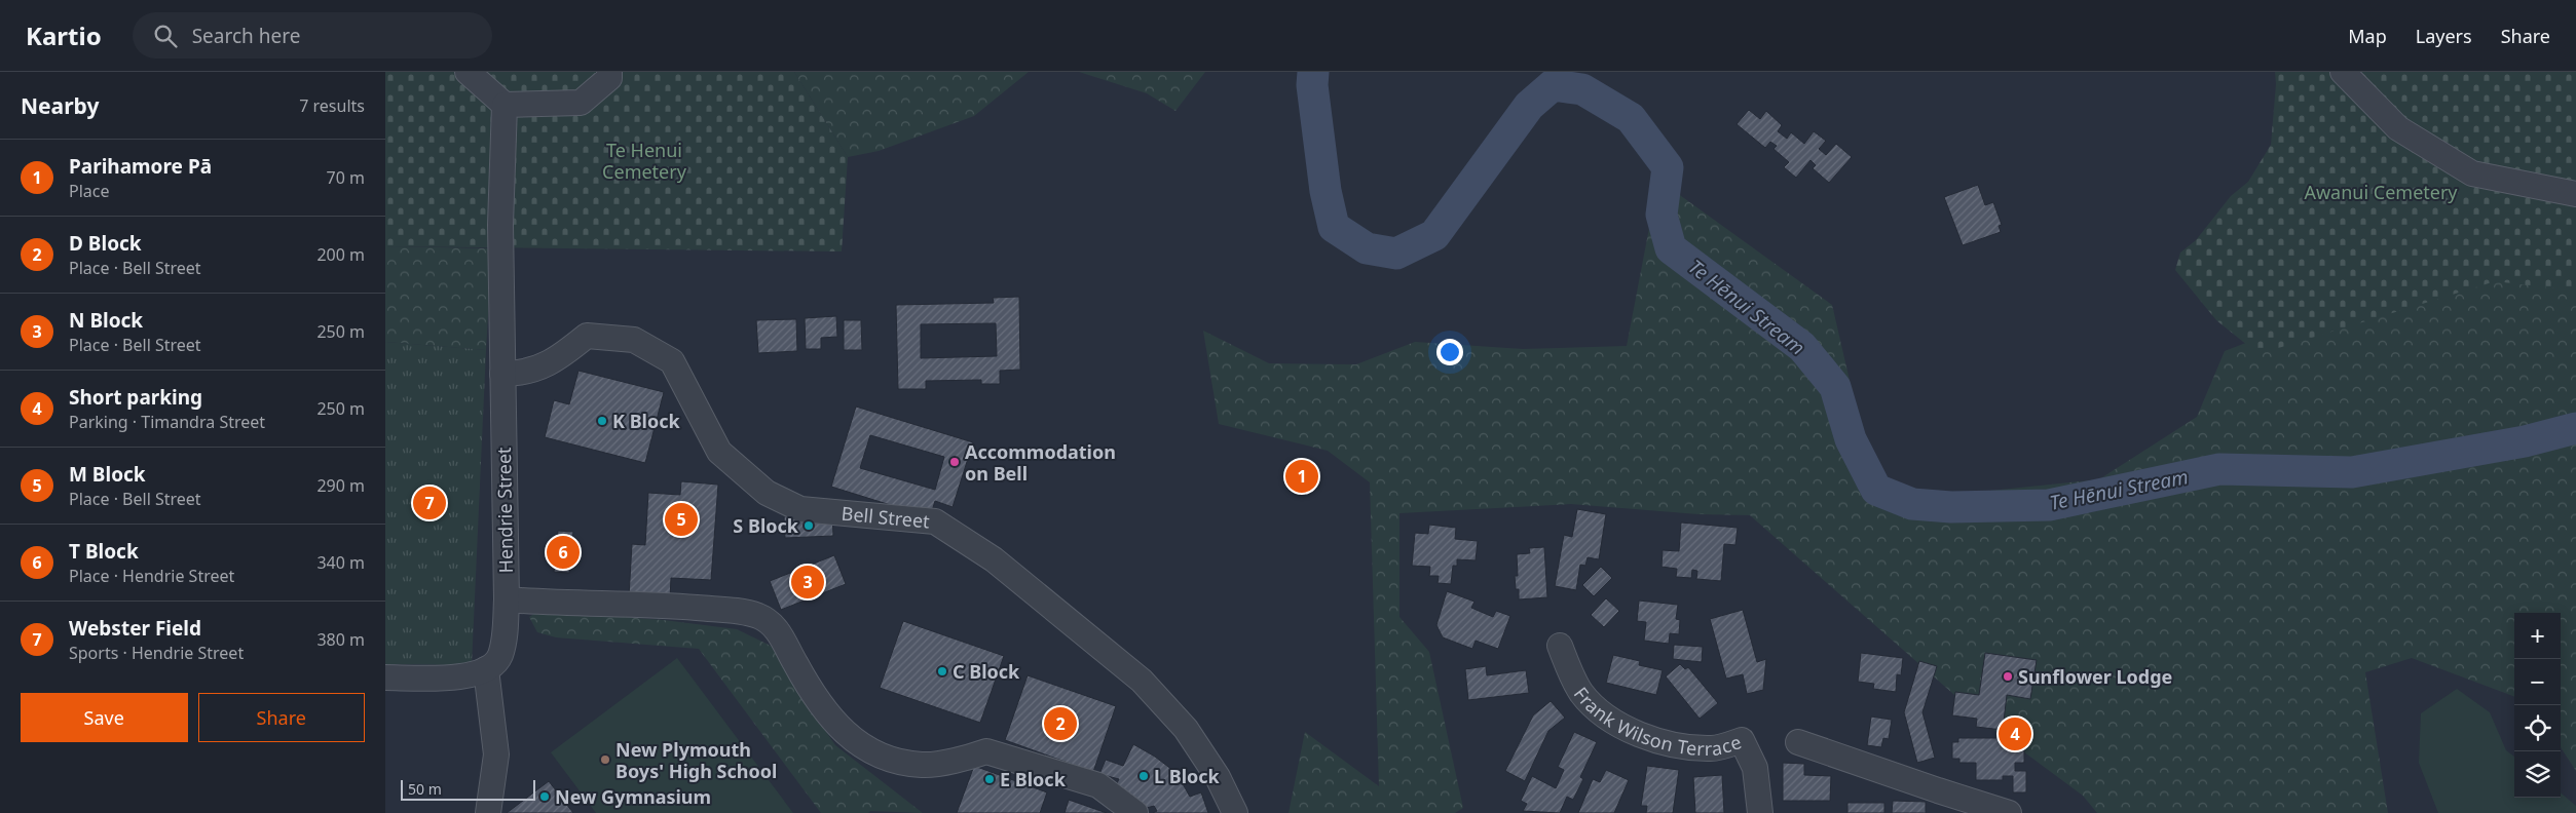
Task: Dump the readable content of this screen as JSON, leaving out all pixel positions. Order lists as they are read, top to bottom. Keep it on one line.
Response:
{"streets":{"street":["Hendrie Street","Bell Street","Frank Wilson Terrace"]},"crossings":[["Hendrie Street","Bell Street"]],"water":["Te Hēnui Stream"],"parks":["Te Henui Cemetery","Awanui Cemetery"],"places":["K Block","Accommodation on Bell","S Block","C Block","Sunflower Lodge","New Plymouth Boys' High School","L Block","E Block","New Gymnasium"],"scale_bar":"50 m","page":{"header":"Kartio","search":"Search here","nav":["Map","Layers","Share"],"heading":["Nearby","7 results"],"list":[{"mark":"1","name":"Parihamore Pā","note":"Place","value":"70 m"},{"mark":"2","name":"D Block","note":"Place · Bell Street","value":"200 m"},{"mark":"3","name":"N Block","note":"Place · Bell Street","value":"250 m"},{"mark":"4","name":"Short parking","note":"Parking · Timandra Street","value":"250 m"},{"mark":"5","name":"M Block","note":"Place · Bell Street","value":"290 m"},{"mark":"6","name":"T Block","note":"Place · Hendrie Street","value":"340 m"},{"mark":"7","name":"Webster Field","note":"Sports · Hendrie Street","value":"380 m"}],"pins":["1","7","5","6","3","2","4"],"map_buttons":["+","−"],"buttons":["Save","Share"],"scale":"50 m"}}
